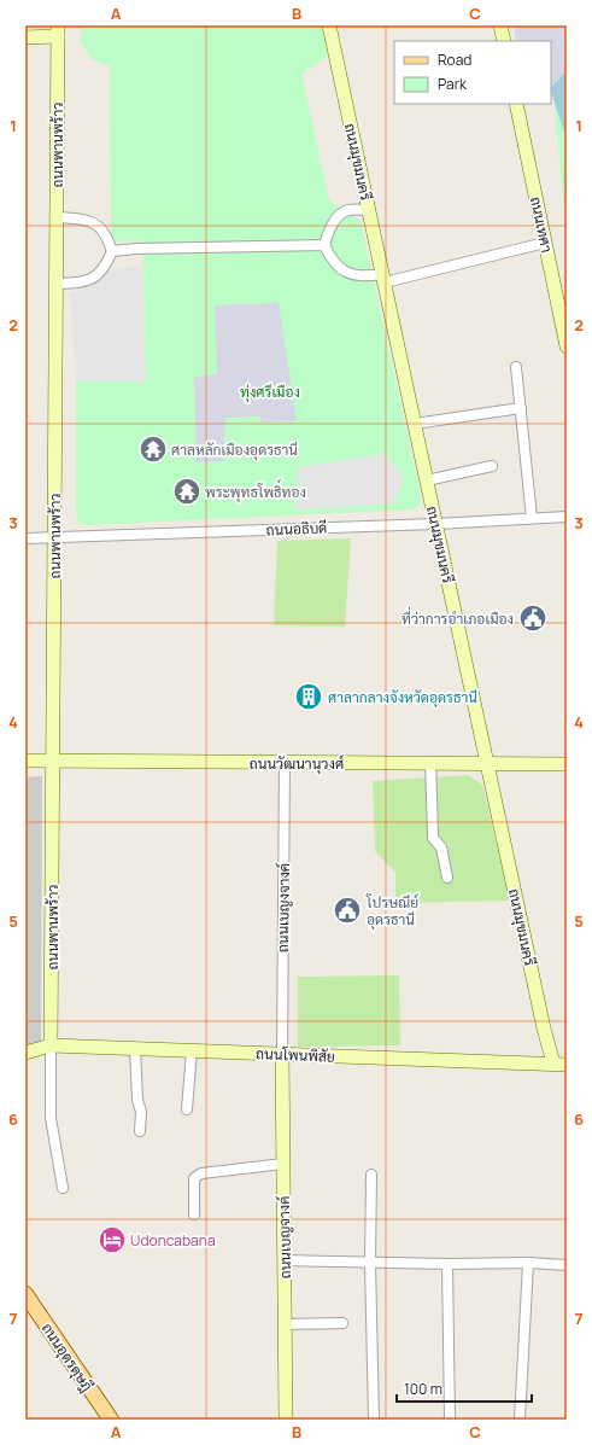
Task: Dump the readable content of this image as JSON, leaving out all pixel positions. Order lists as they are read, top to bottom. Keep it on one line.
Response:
{"streets":{"main road":["ถนนอุดรดุษฎี"],"street":["ถนนพานพร้าว","ถนนมุขมนครี","ถนนเทศา","ถนนอธิบดี","ถนนวัฒนานุวงศ์","ถนนเบญงจางค์","ถนนโพนพิสัย","ถนนเบญจางค์"]},"crossings":[["ถนนพานพร้าว","ถนนอธิบดี"],["ถนนพานพร้าว","ถนนวัฒนานุวงศ์"],["ถนนพานพร้าว","ถนนโพนพิสัย"],["ถนนมุขมนครี","ถนนอธิบดี"],["ถนนมุขมนครี","ถนนวัฒนานุวงศ์"],["ถนนมุขมนครี","ถนนโพนพิสัย"],["ถนนวัฒนานุวงศ์","ถนนเบญงจางค์"],["ถนนเบญงจางค์","ถนนโพนพิสัย"],["ถนนเบญงจางค์","ถนนเบญจางค์"],["ถนนโพนพิสัย","ถนนเบญจางค์"]],"parks":["ทุ่งศรีเมือง"],"places":{"temple":["ศาลหลักเมืองอุดรธานี","พระพุทธโพธิ์ทอง"],"public building":["ที่ว่าการอำเภอเมือง","โปรษณีย์ อุดรธานี"],"building":["ศาลากลางจังหวัดอุดรธานี"],"hotel":["Udoncabana"]},"legend":["Road","Park"],"scale_bar":"100 m","grid":{"columns":["A","B","C"],"rows":["1","2","3","4","5","6","7"]}}
